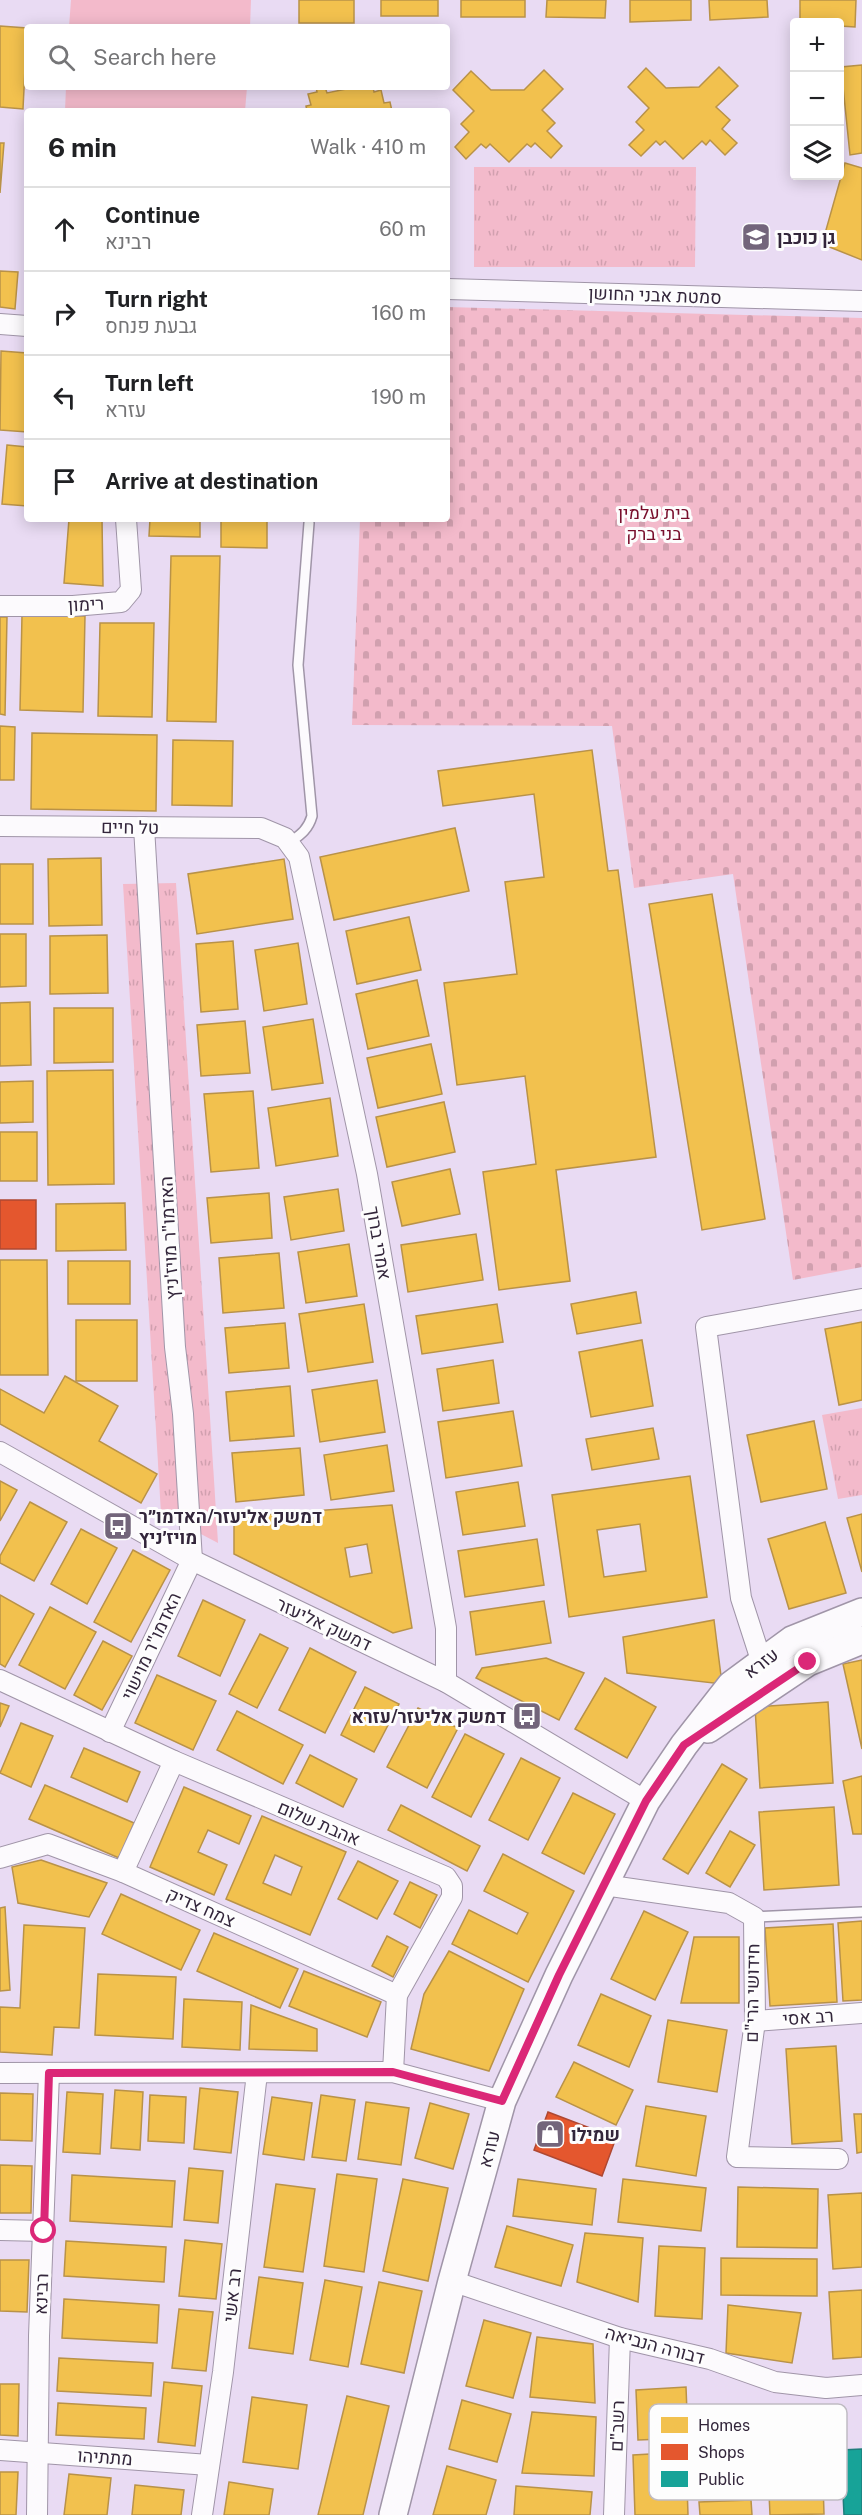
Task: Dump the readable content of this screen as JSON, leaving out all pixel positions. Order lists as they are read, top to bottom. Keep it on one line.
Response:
{"streets":{"street":["סמטת אבני החושן","רימון","טל חיים","האדמו\"ר מויז'ניץ","אמרי ברוך","דמשק אליעזר","האדמו\"ר מוישוי","עזרא","אהבת שלום","צמח צדיק","חידושי הרי\"ם","רב אסי","רבינא","רב אשי","דבורה הנביאה","רשב\"ם","מתתיהו"]},"crossings":[["טל חיים","האדמו\"ר מויז'ניץ"],["טל חיים","אמרי ברוך"],["האדמו\"ר מויז'ניץ","דמשק אליעזר"],["האדמו\"ר מויז'ניץ","האדמו\"ר מוישוי"],["אמרי ברוך","דמשק אליעזר"],["דמשק אליעזר","האדמו\"ר מוישוי"],["דמשק אליעזר","עזרא"],["האדמו\"ר מוישוי","אהבת שלום"],["עזרא","חידושי הרי\"ם"],["עזרא","דבורה הנביאה"],["אהבת שלום","צמח צדיק"],["חידושי הרי\"ם","רב אסי"],["רבינא","מתתיהו"],["רב אשי","מתתיהו"],["דבורה הנביאה","רשב\"ם"]],"parks":["בית עלמין בני ברק"],"places":{"school or university":["גן כוכבן"],"bus stop":["דמשק אליעזר/האדמו״ר מויז׳ניץ","דמשק אליעזר/עזרא"],"shop":["שמילו"]},"legend":["Homes","Shops","Public"],"page":{"map_buttons":["+","−"],"search":"Search here","heading":["6 min","Walk · 410 m"],"list":[["Continue","רבינא","60 m"],["Turn right","גבעת פנחס","160 m"],["Turn left","עזרא","190 m"],"Arrive at destination"]}}
